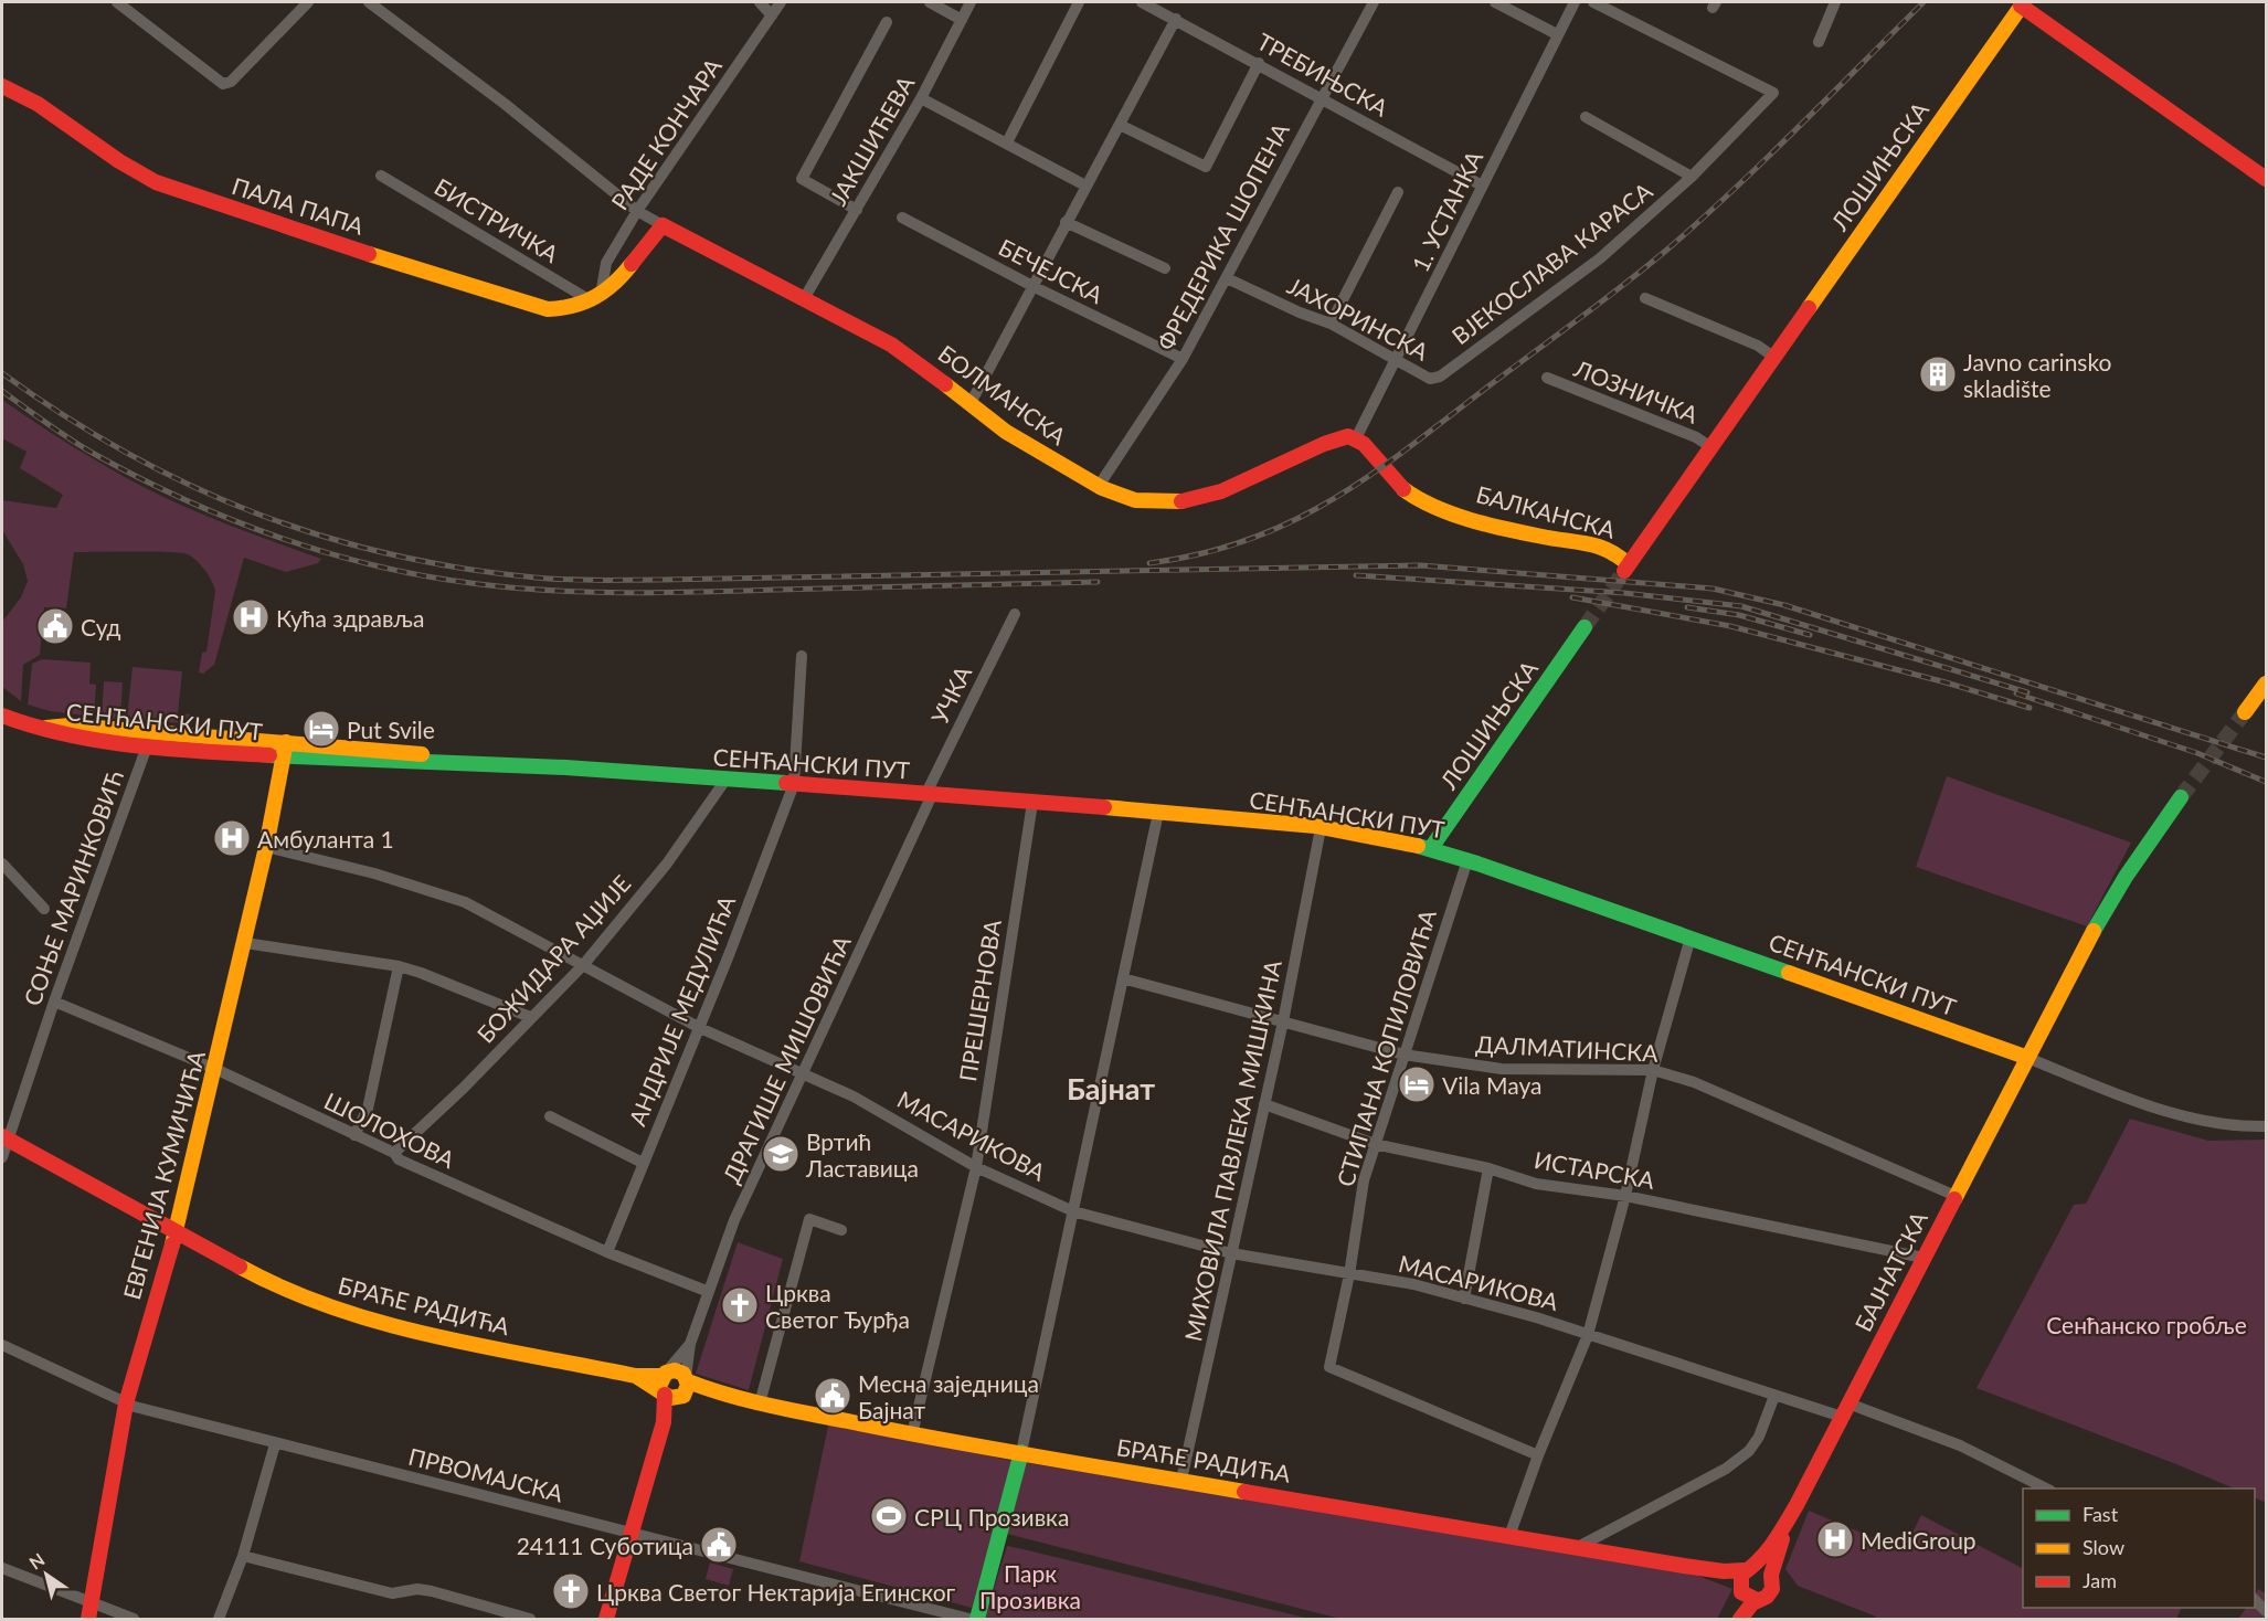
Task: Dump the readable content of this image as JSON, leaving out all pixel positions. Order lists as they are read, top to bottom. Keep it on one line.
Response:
{"streets":{"street":["ТРЕБИЊСКА","РАДЕ КОНЧАРА","ЈАКШИЋЕВА","ЛОШИЊСКА","ПАЛА ПАПА","1. УСТАНКА","БИСТРИЧКА","ФРЕДЕРИКА ШОПЕНА","ВЈЕКОСЛАВА КАРАСА","БЕЧЕЈСКА","ЈАХОРИНСКА","ЛОЗНИЧКА","БОЛМАНСКА","БАЛКАНСКА","УЧКА","СЕНЋАНСКИ ПУТ","СОЊЕ МАРИНКОВИЋ","БОЖИДАРА АЏИЈЕ","ПРЕШЕРНОВА","АНДРИЈЕ МЕДУЛИЋА","СТИПАНА КОПИЛОВИЋА","ДАЛМАТИНСКА","ДРАГИШЕ МИШОВИЋА","ШОЛОХОВА","МАСАРИКОВА","МИХОВИЛА ПАВЛЕКА МИШКИНА","ИСТАРСКА","ЕВГЕНИЈА КУМИЧИЋА","БАЈНАТСКА","БРАЋЕ РАДИЋА","ПРВОМАЈСКА"]},"crossings":[["ТРЕБИЊСКА","1. УСТАНКА"],["ТРЕБИЊСКА","ФРЕДЕРИКА ШОПЕНА"],["РАДЕ КОНЧАРА","ПАЛА ПАПА"],["РАДЕ КОНЧАРА","БИСТРИЧКА"],["РАДЕ КОНЧАРА","БОЛМАНСКА"],["ЈАКШИЋЕВА","БОЛМАНСКА"],["ЛОШИЊСКА","ЛОЗНИЧКА"],["ЛОШИЊСКА","БАЛКАНСКА"],["ЛОШИЊСКА","СЕНЋАНСКИ ПУТ"],["ПАЛА ПАПА","БИСТРИЧКА"],["1. УСТАНКА","ЈАХОРИНСКА"],["1. УСТАНКА","БОЛМАНСКА"],["1. УСТАНКА","БАЛКАНСКА"],["ФРЕДЕРИКА ШОПЕНА","БЕЧЕЈСКА"],["ФРЕДЕРИКА ШОПЕНА","ЈАХОРИНСКА"],["ФРЕДЕРИКА ШОПЕНА","БОЛМАНСКА"],["ВЈЕКОСЛАВА КАРАСА","ЈАХОРИНСКА"],["БОЛМАНСКА","БАЛКАНСКА"],["УЧКА","СЕНЋАНСКИ ПУТ"],["УЧКА","ДРАГИШЕ МИШОВИЋА"],["СЕНЋАНСКИ ПУТ","СОЊЕ МАРИНКОВИЋ"],["СЕНЋАНСКИ ПУТ","БОЖИДАРА АЏИЈЕ"],["СЕНЋАНСКИ ПУТ","ПРЕШЕРНОВА"],["СЕНЋАНСКИ ПУТ","АНДРИЈЕ МЕДУЛИЋА"],["СЕНЋАНСКИ ПУТ","СТИПАНА КОПИЛОВИЋА"],["СЕНЋАНСКИ ПУТ","ДРАГИШЕ МИШОВИЋА"],["СЕНЋАНСКИ ПУТ","МИХОВИЛА ПАВЛЕКА МИШКИНА"],["СЕНЋАНСКИ ПУТ","ЕВГЕНИЈА КУМИЧИЋА"],["СЕНЋАНСКИ ПУТ","БАЈНАТСКА"],["СОЊЕ МАРИНКОВИЋ","ШОЛОХОВА"],["СОЊЕ МАРИНКОВИЋ","БРАЋЕ РАДИЋА"],["БОЖИДАРА АЏИЈЕ","ШОЛОХОВА"],["БОЖИДАРА АЏИЈЕ","МАСАРИКОВА"],["ПРЕШЕРНОВА","МАСАРИКОВА"],["ПРЕШЕРНОВА","БРАЋЕ РАДИЋА"],["АНДРИЈЕ МЕДУЛИЋА","ШОЛОХОВА"],["АНДРИЈЕ МЕДУЛИЋА","МАСАРИКОВА"],["СТИПАНА КОПИЛОВИЋА","ДАЛМАТИНСКА"],["СТИПАНА КОПИЛОВИЋА","МАСАРИКОВА"],["СТИПАНА КОПИЛОВИЋА","ИСТАРСКА"],["ДАЛМАТИНСКА","МИХОВИЛА ПАВЛЕКА МИШКИНА"],["ДАЛМАТИНСКА","БАЈНАТСКА"],["ДРАГИШЕ МИШОВИЋА","ШОЛОХОВА"],["ДРАГИШЕ МИШОВИЋА","МАСАРИКОВА"],["ДРАГИШЕ МИШОВИЋА","БРАЋЕ РАДИЋА"],["ШОЛОХОВА","ЕВГЕНИЈА КУМИЧИЋА"],["МАСАРИКОВА","МИХОВИЛА ПАВЛЕКА МИШКИНА"],["МАСАРИКОВА","ЕВГЕНИЈА КУМИЧИЋА"],["МАСАРИКОВА","БАЈНАТСКА"],["МИХОВИЛА ПАВЛЕКА МИШКИНА","ИСТАРСКА"],["МИХОВИЛА ПАВЛЕКА МИШКИНА","БРАЋЕ РАДИЋА"],["ИСТАРСКА","БАЈНАТСКА"],["ЕВГЕНИЈА КУМИЧИЋА","БРАЋЕ РАДИЋА"],["ЕВГЕНИЈА КУМИЧИЋА","ПРВОМАЈСКА"],["БАЈНАТСКА","БРАЋЕ РАДИЋА"]],"districts":["Бајнат"],"parks":["Сенћанско гробље","Парк Прозивка"],"places":{"building":["Javno carinsko skladište"],"hospital":["Кућа здравља","Амбуланта 1","MediGroup"],"public building":["Суд","Месна заједница Бајнат","24111 Суботица"],"hotel":["Put Svile","Vila Maya"],"school or university":["Вртић Ластавица"],"church":["Црква Светог Ђурђа","Црква Светог Нектарија Егинског"],"sports":["СРЦ Прозивка"]},"legend":["Fast","Slow","Jam"],"north":"top left"}
